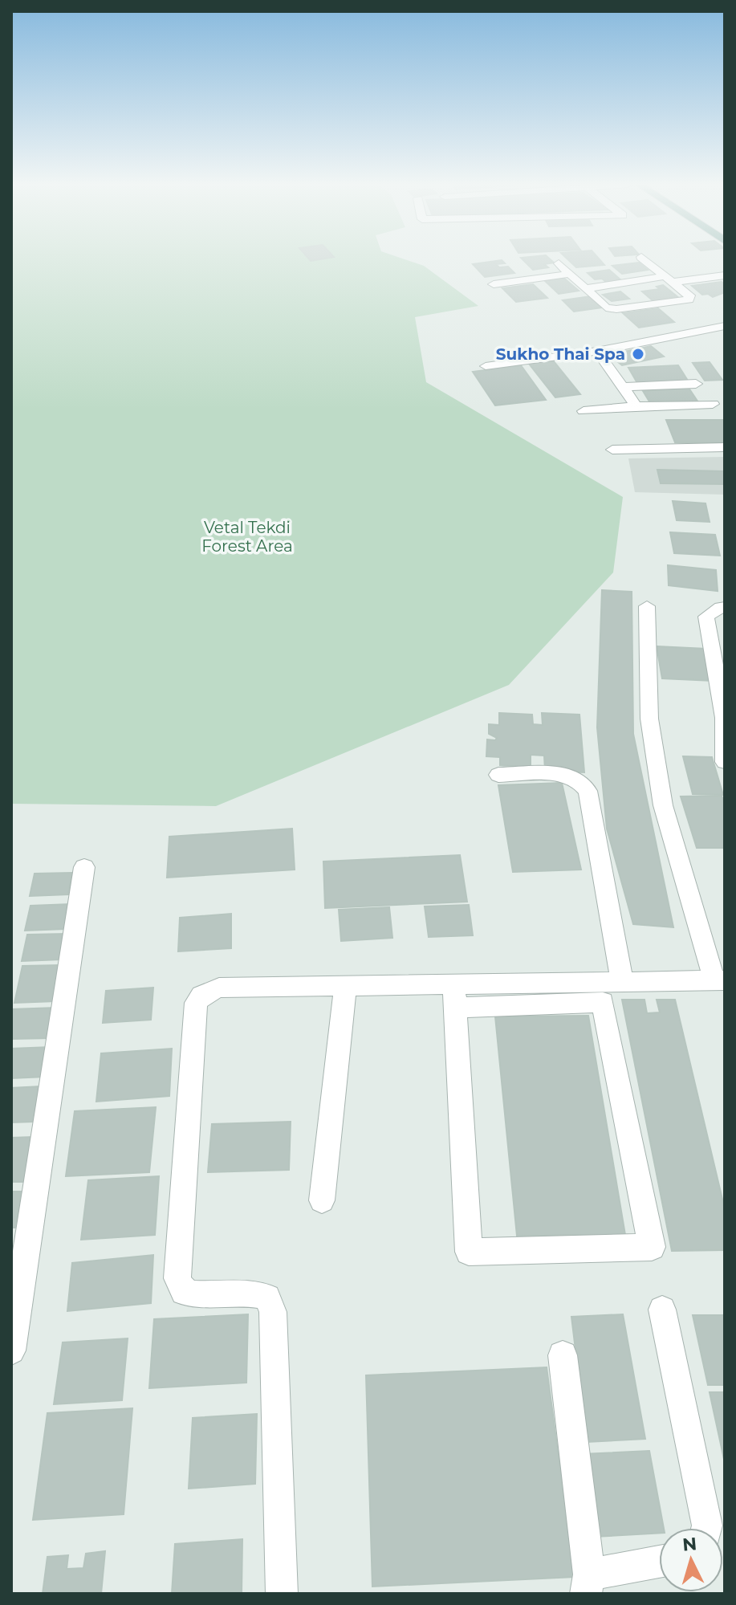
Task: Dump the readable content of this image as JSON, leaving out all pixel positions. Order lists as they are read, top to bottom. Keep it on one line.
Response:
{"parks":["Vetal Tekdi Forest Area"],"places":["Sukho Thai Spa"],"north":"top"}
